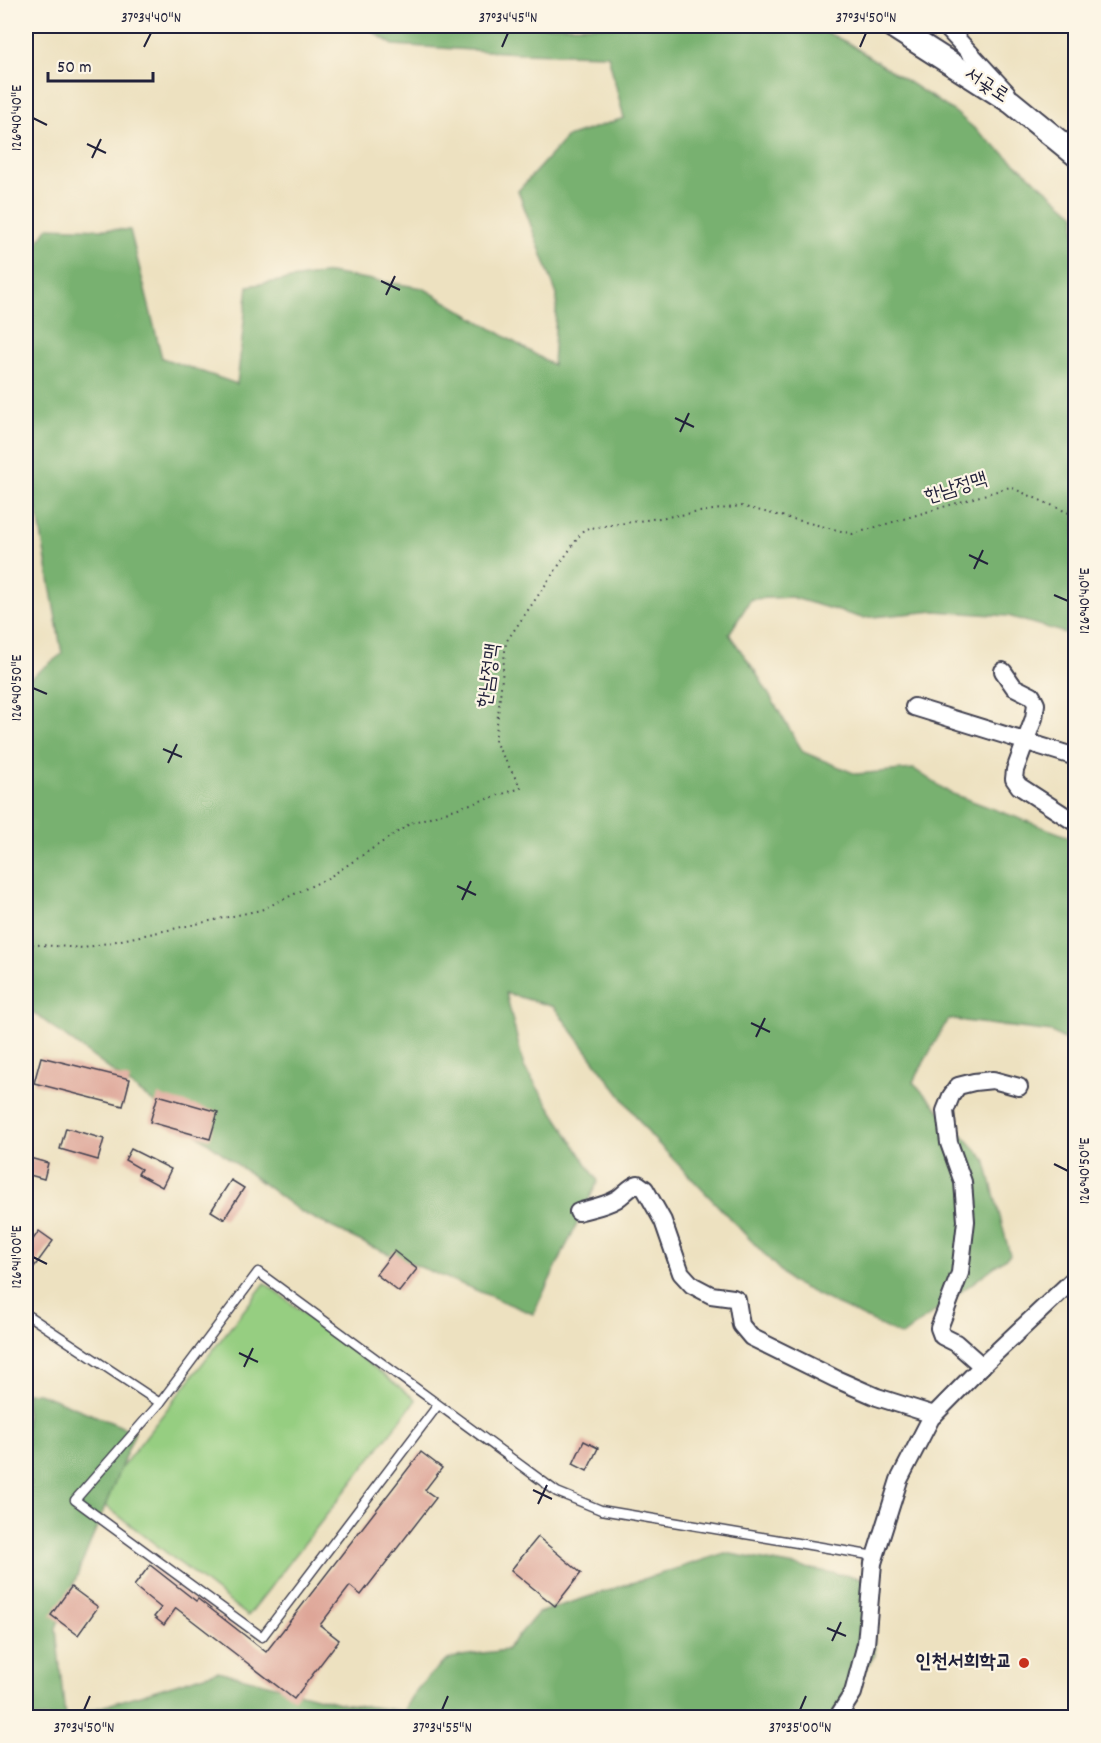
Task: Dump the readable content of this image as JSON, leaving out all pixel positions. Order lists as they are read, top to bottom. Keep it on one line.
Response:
{"streets":{"main road":["서곶로"],"path":["한남정맥"]},"places":["인천서희학교"],"scale_bar":"50 m","coordinates":["37°34'40\"N","37°34'45\"N","37°34'50\"N","126°40'40\"E","126°40'50\"E","126°41'00\"E","37°34'55\"N","37°35'00\"N"]}
